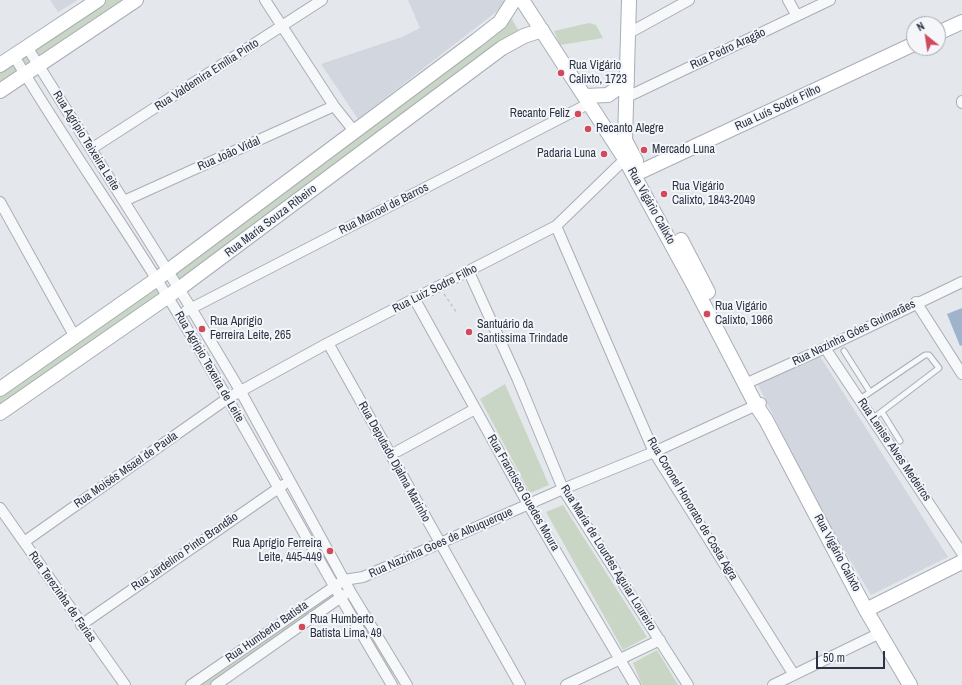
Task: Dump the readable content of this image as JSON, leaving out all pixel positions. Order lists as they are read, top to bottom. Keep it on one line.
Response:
{"streets":{"street":["Rua Pedro Aragão","Rua Valdemira Emília Pinto","Rua Luís Sodré Filho","Rua Agrípio Teixeira Leite","Rua João Vidal","Rua Vigário Calixto","Rua Manoel de Barros","Rua Maria Souza Ribeiro","Rua Luiz Sodre Filho","Rua Nazinha Góes Guimarães","Rua Agrípio Texeira de Leite","Rua Lenise Alves Medeiros","Rua Deputado Djalma Marinho","Rua Moisés Msael de Paula","Rua Francisco Guedes Moura","Rua Coronel Honorato de Costa Agra","Rua Nazinha Goes de Albuquerque","Rua Jardelino Pinto Brandão","Rua Maria de Lourdes Aguiar Loureiro","Rua Terezinha de Farias","Rua Humberto Batista"]},"crossings":[["Rua Pedro Aragão","Rua Vigário Calixto"],["Rua Valdemira Emília Pinto","Rua Agrípio Teixeira Leite"],["Rua Luís Sodré Filho","Rua Vigário Calixto"],["Rua Agrípio Teixeira Leite","Rua João Vidal"],["Rua Agrípio Teixeira Leite","Rua Agrípio Texeira de Leite"],["Rua Vigário Calixto","Rua Manoel de Barros"],["Rua Vigário Calixto","Rua Maria Souza Ribeiro"],["Rua Vigário Calixto","Rua Luiz Sodre Filho"],["Rua Vigário Calixto","Rua Nazinha Góes Guimarães"],["Rua Vigário Calixto","Rua Nazinha Goes de Albuquerque"],["Rua Manoel de Barros","Rua Agrípio Texeira de Leite"],["Rua Maria Souza Ribeiro","Rua Agrípio Texeira de Leite"],["Rua Luiz Sodre Filho","Rua Agrípio Texeira de Leite"],["Rua Luiz Sodre Filho","Rua Deputado Djalma Marinho"],["Rua Luiz Sodre Filho","Rua Moisés Msael de Paula"],["Rua Luiz Sodre Filho","Rua Francisco Guedes Moura"],["Rua Luiz Sodre Filho","Rua Coronel Honorato de Costa Agra"],["Rua Luiz Sodre Filho","Rua Maria de Lourdes Aguiar Loureiro"],["Rua Nazinha Góes Guimarães","Rua Lenise Alves Medeiros"],["Rua Agrípio Texeira de Leite","Rua Moisés Msael de Paula"],["Rua Agrípio Texeira de Leite","Rua Nazinha Goes de Albuquerque"],["Rua Agrípio Texeira de Leite","Rua Jardelino Pinto Brandão"],["Rua Agrípio Texeira de Leite","Rua Humberto Batista"],["Rua Deputado Djalma Marinho","Rua Nazinha Goes de Albuquerque"],["Rua Moisés Msael de Paula","Rua Terezinha de Farias"],["Rua Francisco Guedes Moura","Rua Nazinha Goes de Albuquerque"],["Rua Coronel Honorato de Costa Agra","Rua Nazinha Goes de Albuquerque"],["Rua Nazinha Goes de Albuquerque","Rua Maria de Lourdes Aguiar Loureiro"],["Rua Nazinha Goes de Albuquerque","Rua Humberto Batista"],["Rua Jardelino Pinto Brandão","Rua Terezinha de Farias"]],"places":["Rua Vigário Calixto, 1723","Recanto Feliz","Recanto Alegre","Mercado Luna","Padaria Luna","Rua Vigário Calixto, 1843-2049","Rua Vigário Calixto, 1966","Rua Aprígio Ferreira Leite, 265","Santuário da Santissima Trindade","Rua Aprígio Ferreira Leite, 445-449","Rua Humberto Batista Lima, 49"],"scale_bar":"50 m","north":"top left"}
